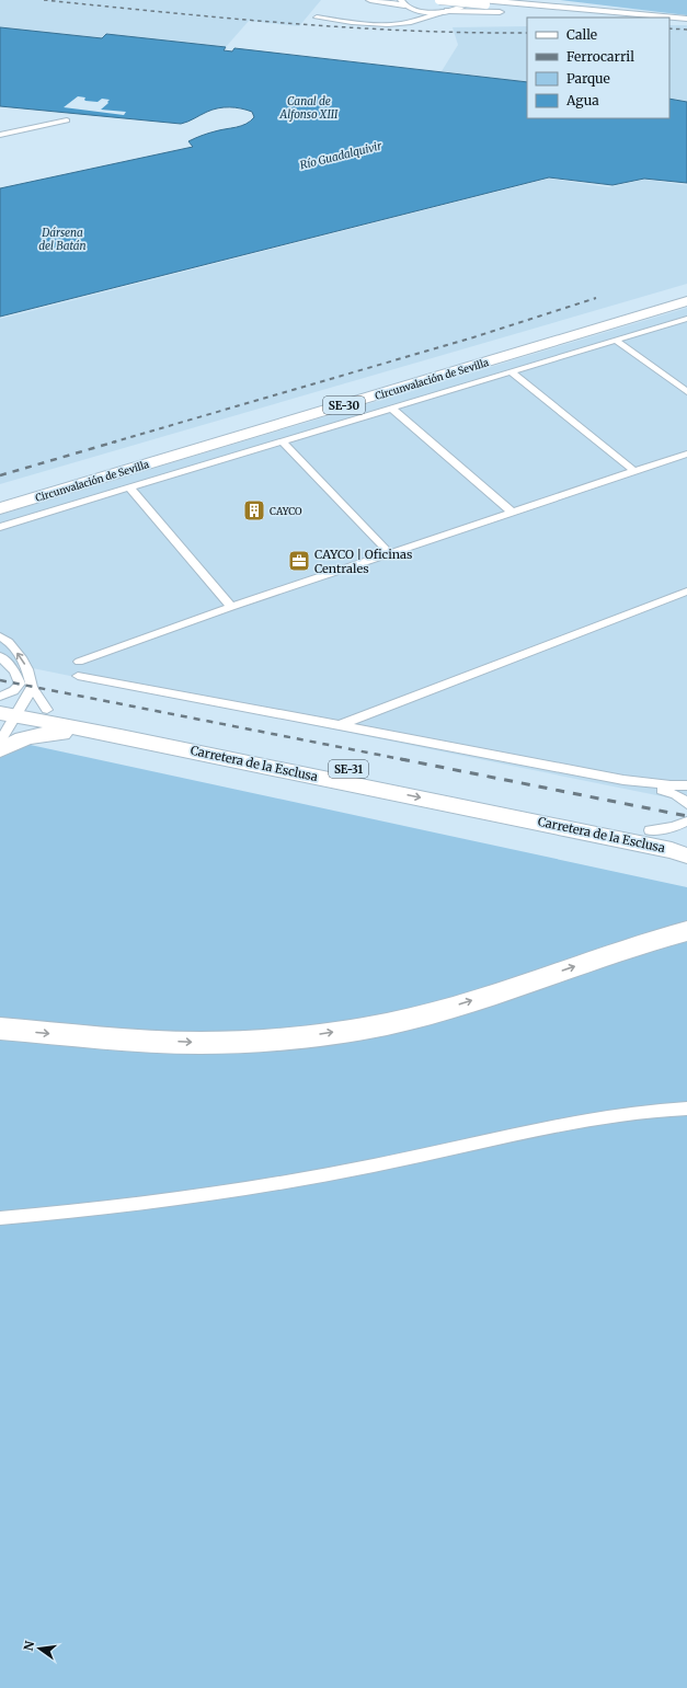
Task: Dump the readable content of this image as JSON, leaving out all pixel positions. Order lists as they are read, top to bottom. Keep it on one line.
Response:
{"streets":{"highway":["Circunvalación de Sevilla","SE-30","Carretera de la Esclusa","SE-31"]},"crossings":[["Carretera de la Esclusa","SE-31"]],"water":["Canal de Alfonso XIII","Río Guadalquivir","Dársena del Batán"],"places":{"building":["CAYCO"],"office":["CAYCO | Oficinas Centrales"]},"legend":["Calle","Ferrocarril","Parque","Agua"],"north":"left"}
